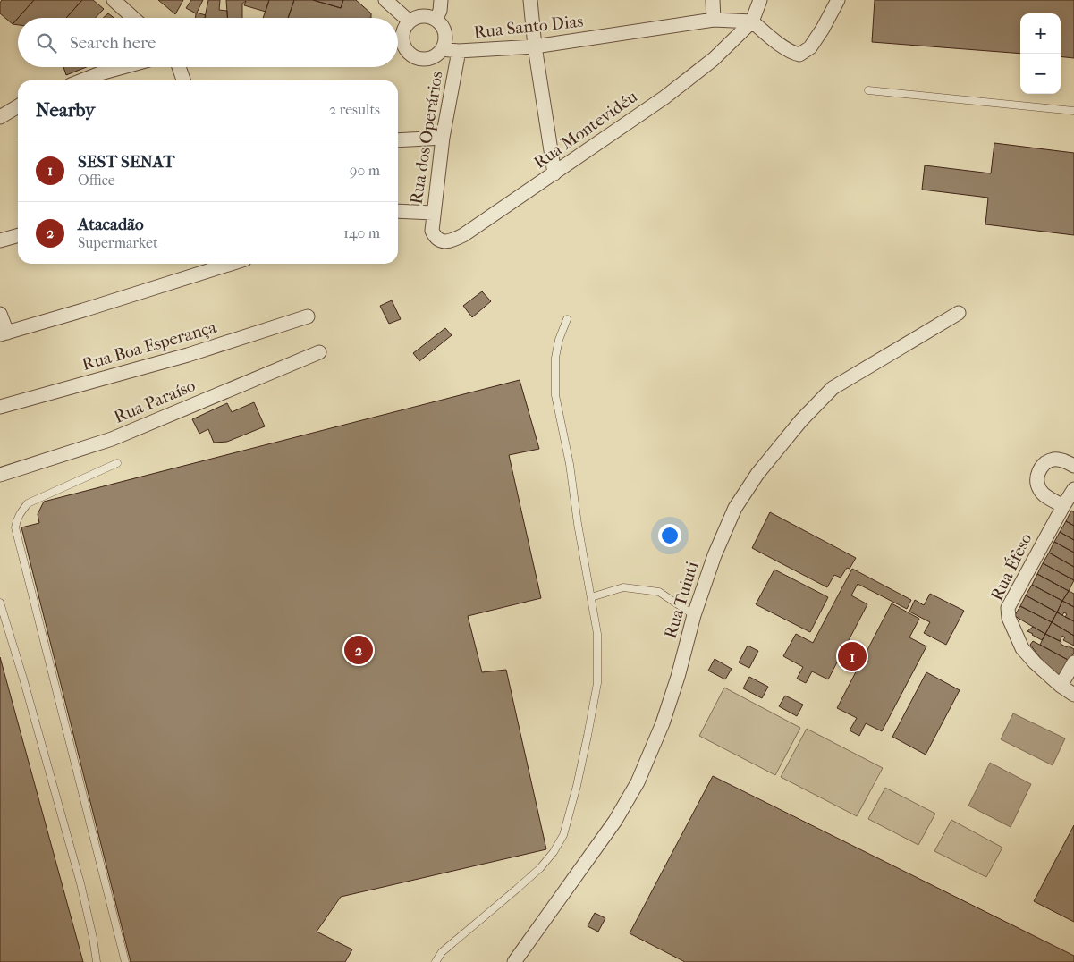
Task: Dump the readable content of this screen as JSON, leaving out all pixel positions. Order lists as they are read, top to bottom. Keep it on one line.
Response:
{"streets":{"street":["Rua Santo Dias","Rua Montevidéu","Rua dos Operários","Rua Boa Esperança","Rua Paraíso","Rua Éfeso","Rua Tuiuti"]},"crossings":[["Rua Santo Dias","Rua Montevidéu"],["Rua Santo Dias","Rua dos Operários"],["Rua Montevidéu","Rua dos Operários"]],"page":{"map_buttons":["+","−"],"search":"Search here","heading":["Nearby","2 results"],"list":[{"mark":"1","name":"SEST SENAT","note":"Office","value":"90 m"},{"mark":"2","name":"Atacadão","note":"Supermarket","value":"140 m"}],"pins":["2","1"]}}
